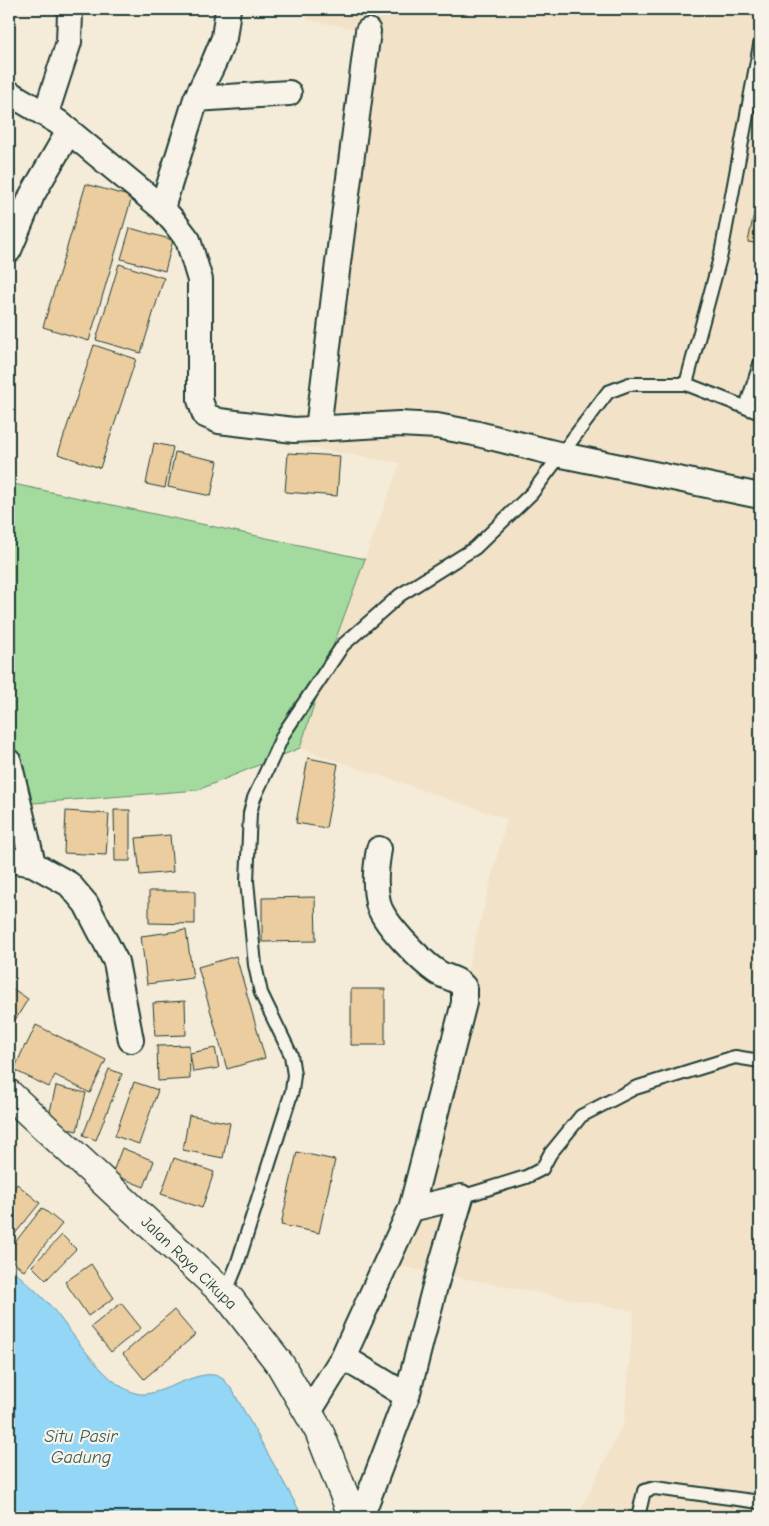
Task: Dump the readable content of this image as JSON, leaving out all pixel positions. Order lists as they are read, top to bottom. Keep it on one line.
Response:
{"streets":{"main road":["Jalan Raya Cikupa"]},"water":["Situ Pasir Gadung"]}
